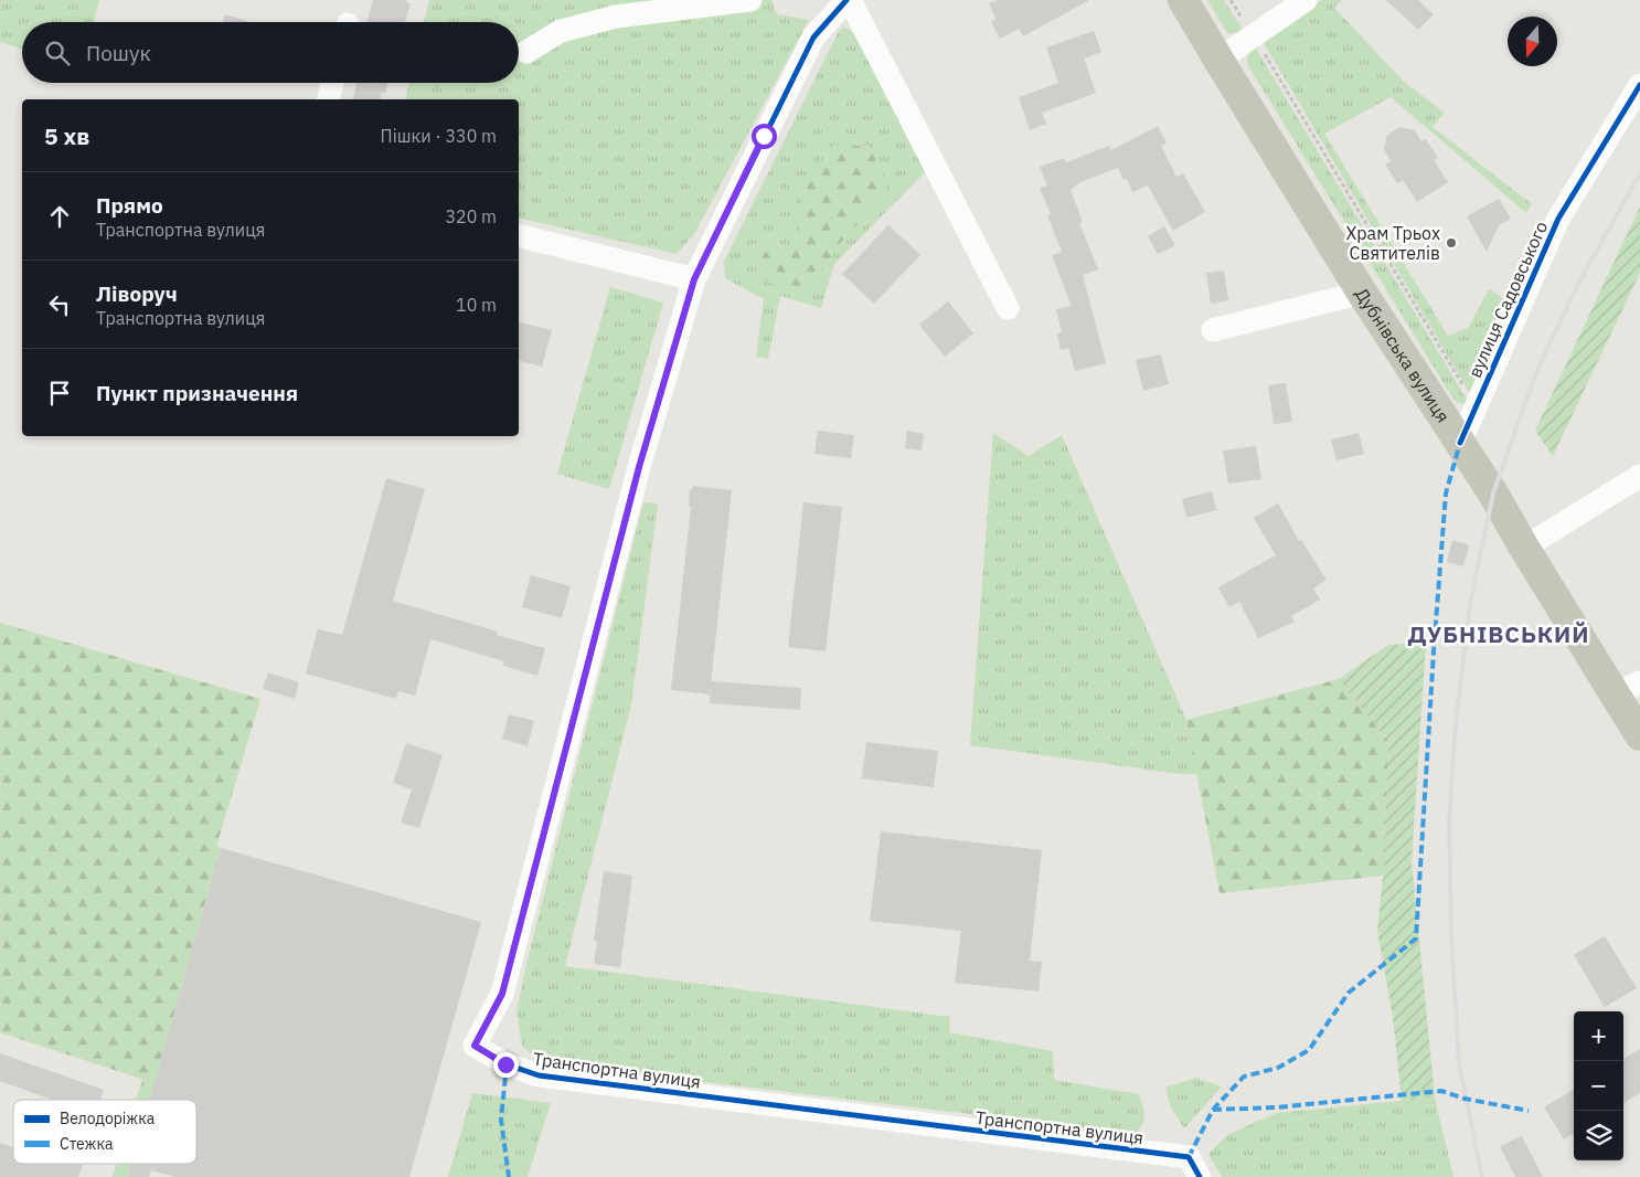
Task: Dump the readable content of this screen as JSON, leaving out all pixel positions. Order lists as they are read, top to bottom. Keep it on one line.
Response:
{"streets":{"main road":["Дубнівська вулиця"],"street":["вулиця Садовського","Транспортна вулиця"]},"crossings":[["вулиця Садовського","Дубнівська вулиця"]],"districts":["ДУБНІВСЬКИЙ"],"places":["Храм Трьох Святителів"],"legend":["Велодоріжка","Стежка"],"north":"bottom","page":{"search":"Пошук","heading":["5 хв","Пішки · 330 m"],"list":[["Прямо","Транспортна вулиця","320 m"],["Ліворуч","Транспортна вулиця","10 m"],"Пункт призначення"],"map_buttons":["+","−"]}}
